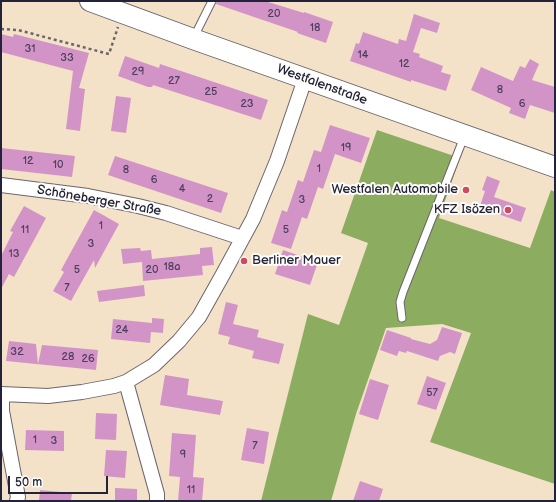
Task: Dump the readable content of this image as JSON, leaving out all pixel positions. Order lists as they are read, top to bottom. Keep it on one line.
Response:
{"streets":{"main road":["Westfalenstraße"],"street":["Schöneberger Straße"]},"places":["Westfalen Automobile","KFZ Isözen","Berliner Mauer"],"house_numbers":["20","18","31","14","33","12","29","27","8","25","23","6","19","12","10","1","8","6","4","2","3","1","11","5","3","13","18a","5","20","7","24","32","28","26","57","1","3","7","9","11"],"scale_bar":"50 m"}
